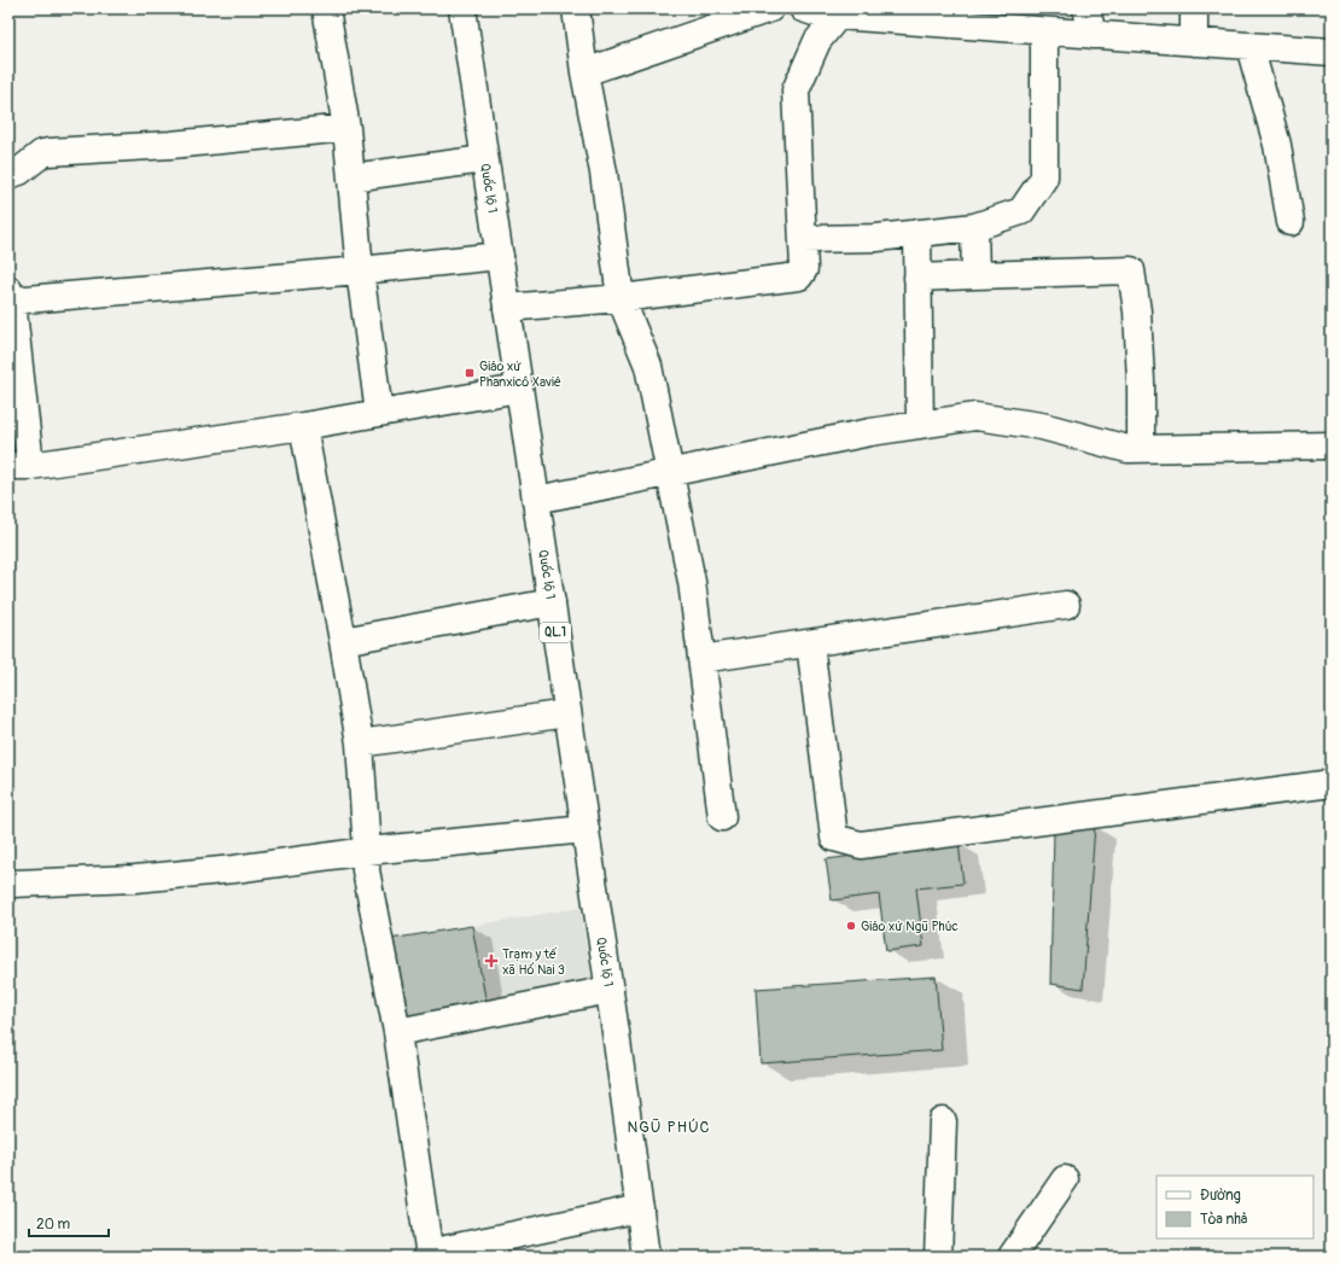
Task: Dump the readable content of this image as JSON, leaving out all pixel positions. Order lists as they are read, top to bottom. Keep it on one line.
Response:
{"streets":{"main road":["Quốc lộ 1","QL.1"]},"districts":["NGŨ PHÚC"],"places":{"transit":["Giáo xứ Phanxicô Xaviê"],"other":["Giáo xứ Ngũ Phúc"],"health":["Trạm y tế xã Hố Nai 3"]},"legend":["Đường","Tòa nhà"],"scale_bar":"20 m"}
